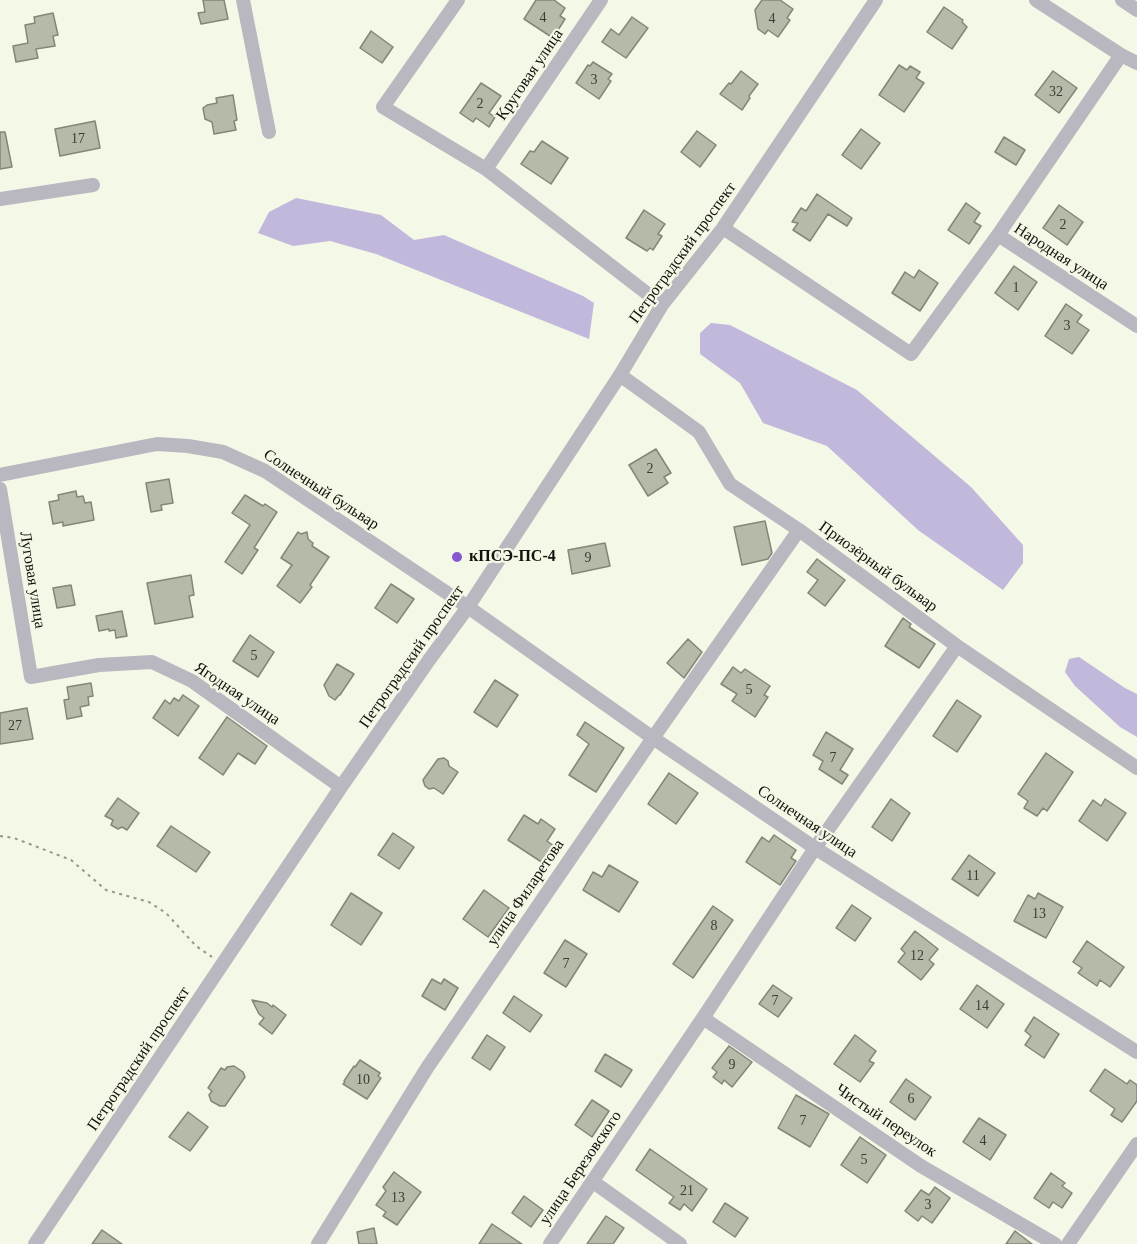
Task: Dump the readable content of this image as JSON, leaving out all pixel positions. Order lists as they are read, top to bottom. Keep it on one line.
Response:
{"streets":{"street":["Круговая улица","Петроградский проспект","Народная улица","Солнечный бульвар","Приозёрный бульвар","Луговая улица","Ягодная улица","Солнечная улица","улица Филаретова","Чистый переулок","улица Березовского"]},"crossings":[["Петроградский проспект","Солнечный бульвар"],["Петроградский проспект","Приозёрный бульвар"],["Петроградский проспект","Ягодная улица"],["Петроградский проспект","Солнечная улица"],["Солнечный бульвар","Солнечная улица"],["Приозёрный бульвар","улица Филаретова"],["Приозёрный бульвар","улица Березовского"],["Луговая улица","Ягодная улица"],["Солнечная улица","улица Филаретова"],["Солнечная улица","улица Березовского"],["Чистый переулок","улица Березовского"]],"places":["кПСЭ-ПС-4"],"house_numbers":["4","4","3","32","2","17","2","1","3","2","9","5","5","27","7","11","13","8","12","7","7","14","9","10","6","7","4","5","21","13","3"]}
